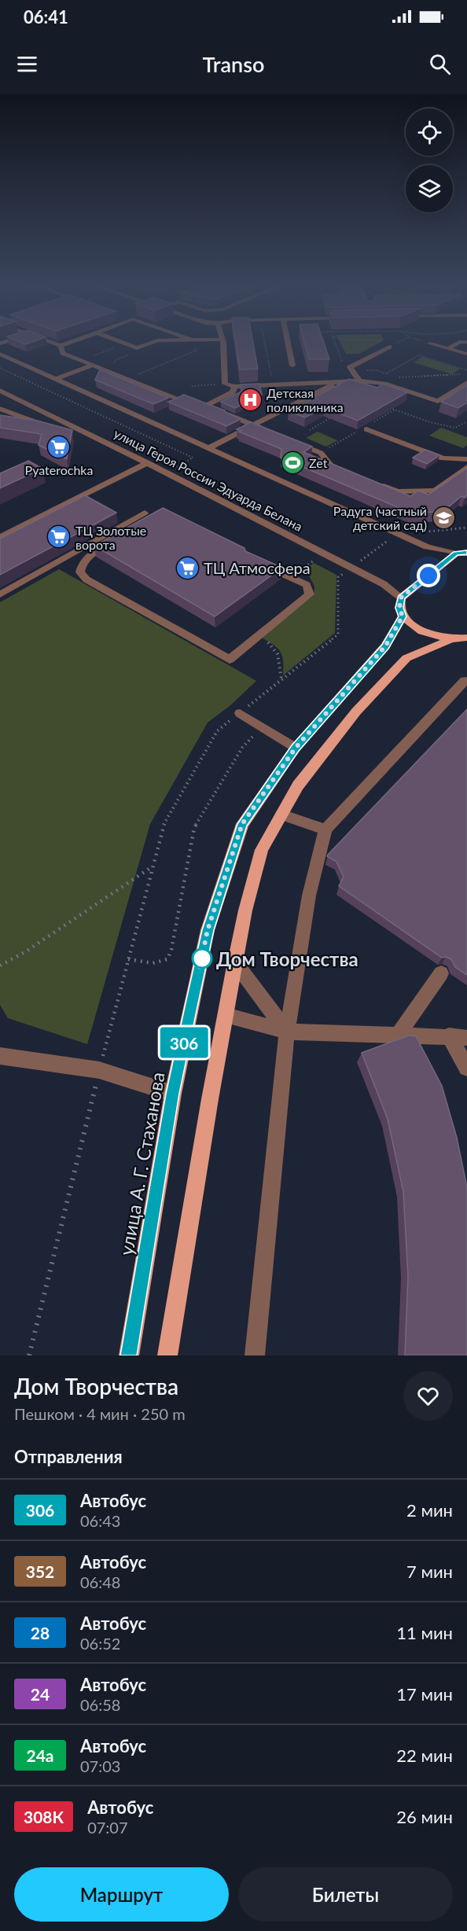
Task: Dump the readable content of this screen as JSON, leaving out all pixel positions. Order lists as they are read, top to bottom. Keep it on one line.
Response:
{"streets":{"main road":["улица А. Г. Стаханова"],"street":["улица Героя России Эдуарда Белана"]},"places":{"hospital":["Детская поликлиника"],"supermarket":["Pyaterochka","ТЦ Золотые ворота","ТЦ Атмосфера"],"sports":["Zet"],"school or university":["Радуга (частный детский сад)"],"other":["Дом Творчества"]},"lines":["bus line 306"],"page":{"status":"06:41","header":"Transo","on_map":"306","heading":[["Дом Творчества","Пешком · 4 мин · 250 m"],"Отправления"],"list":[{"mark":"306","name":"Автобус","note":"06:43","value":"2 мин"},{"mark":"352","name":"Автобус","note":"06:48","value":"7 мин"},{"mark":"28","name":"Автобус","note":"06:52","value":"11 мин"},{"mark":"24","name":"Автобус","note":"06:58","value":"17 мин"},{"mark":"24a","name":"Автобус","note":"07:03","value":"22 мин"},{"mark":"308К","name":"Автобус","note":"07:07","value":"26 мин"}],"buttons":["Маршрут","Билеты"]}}
